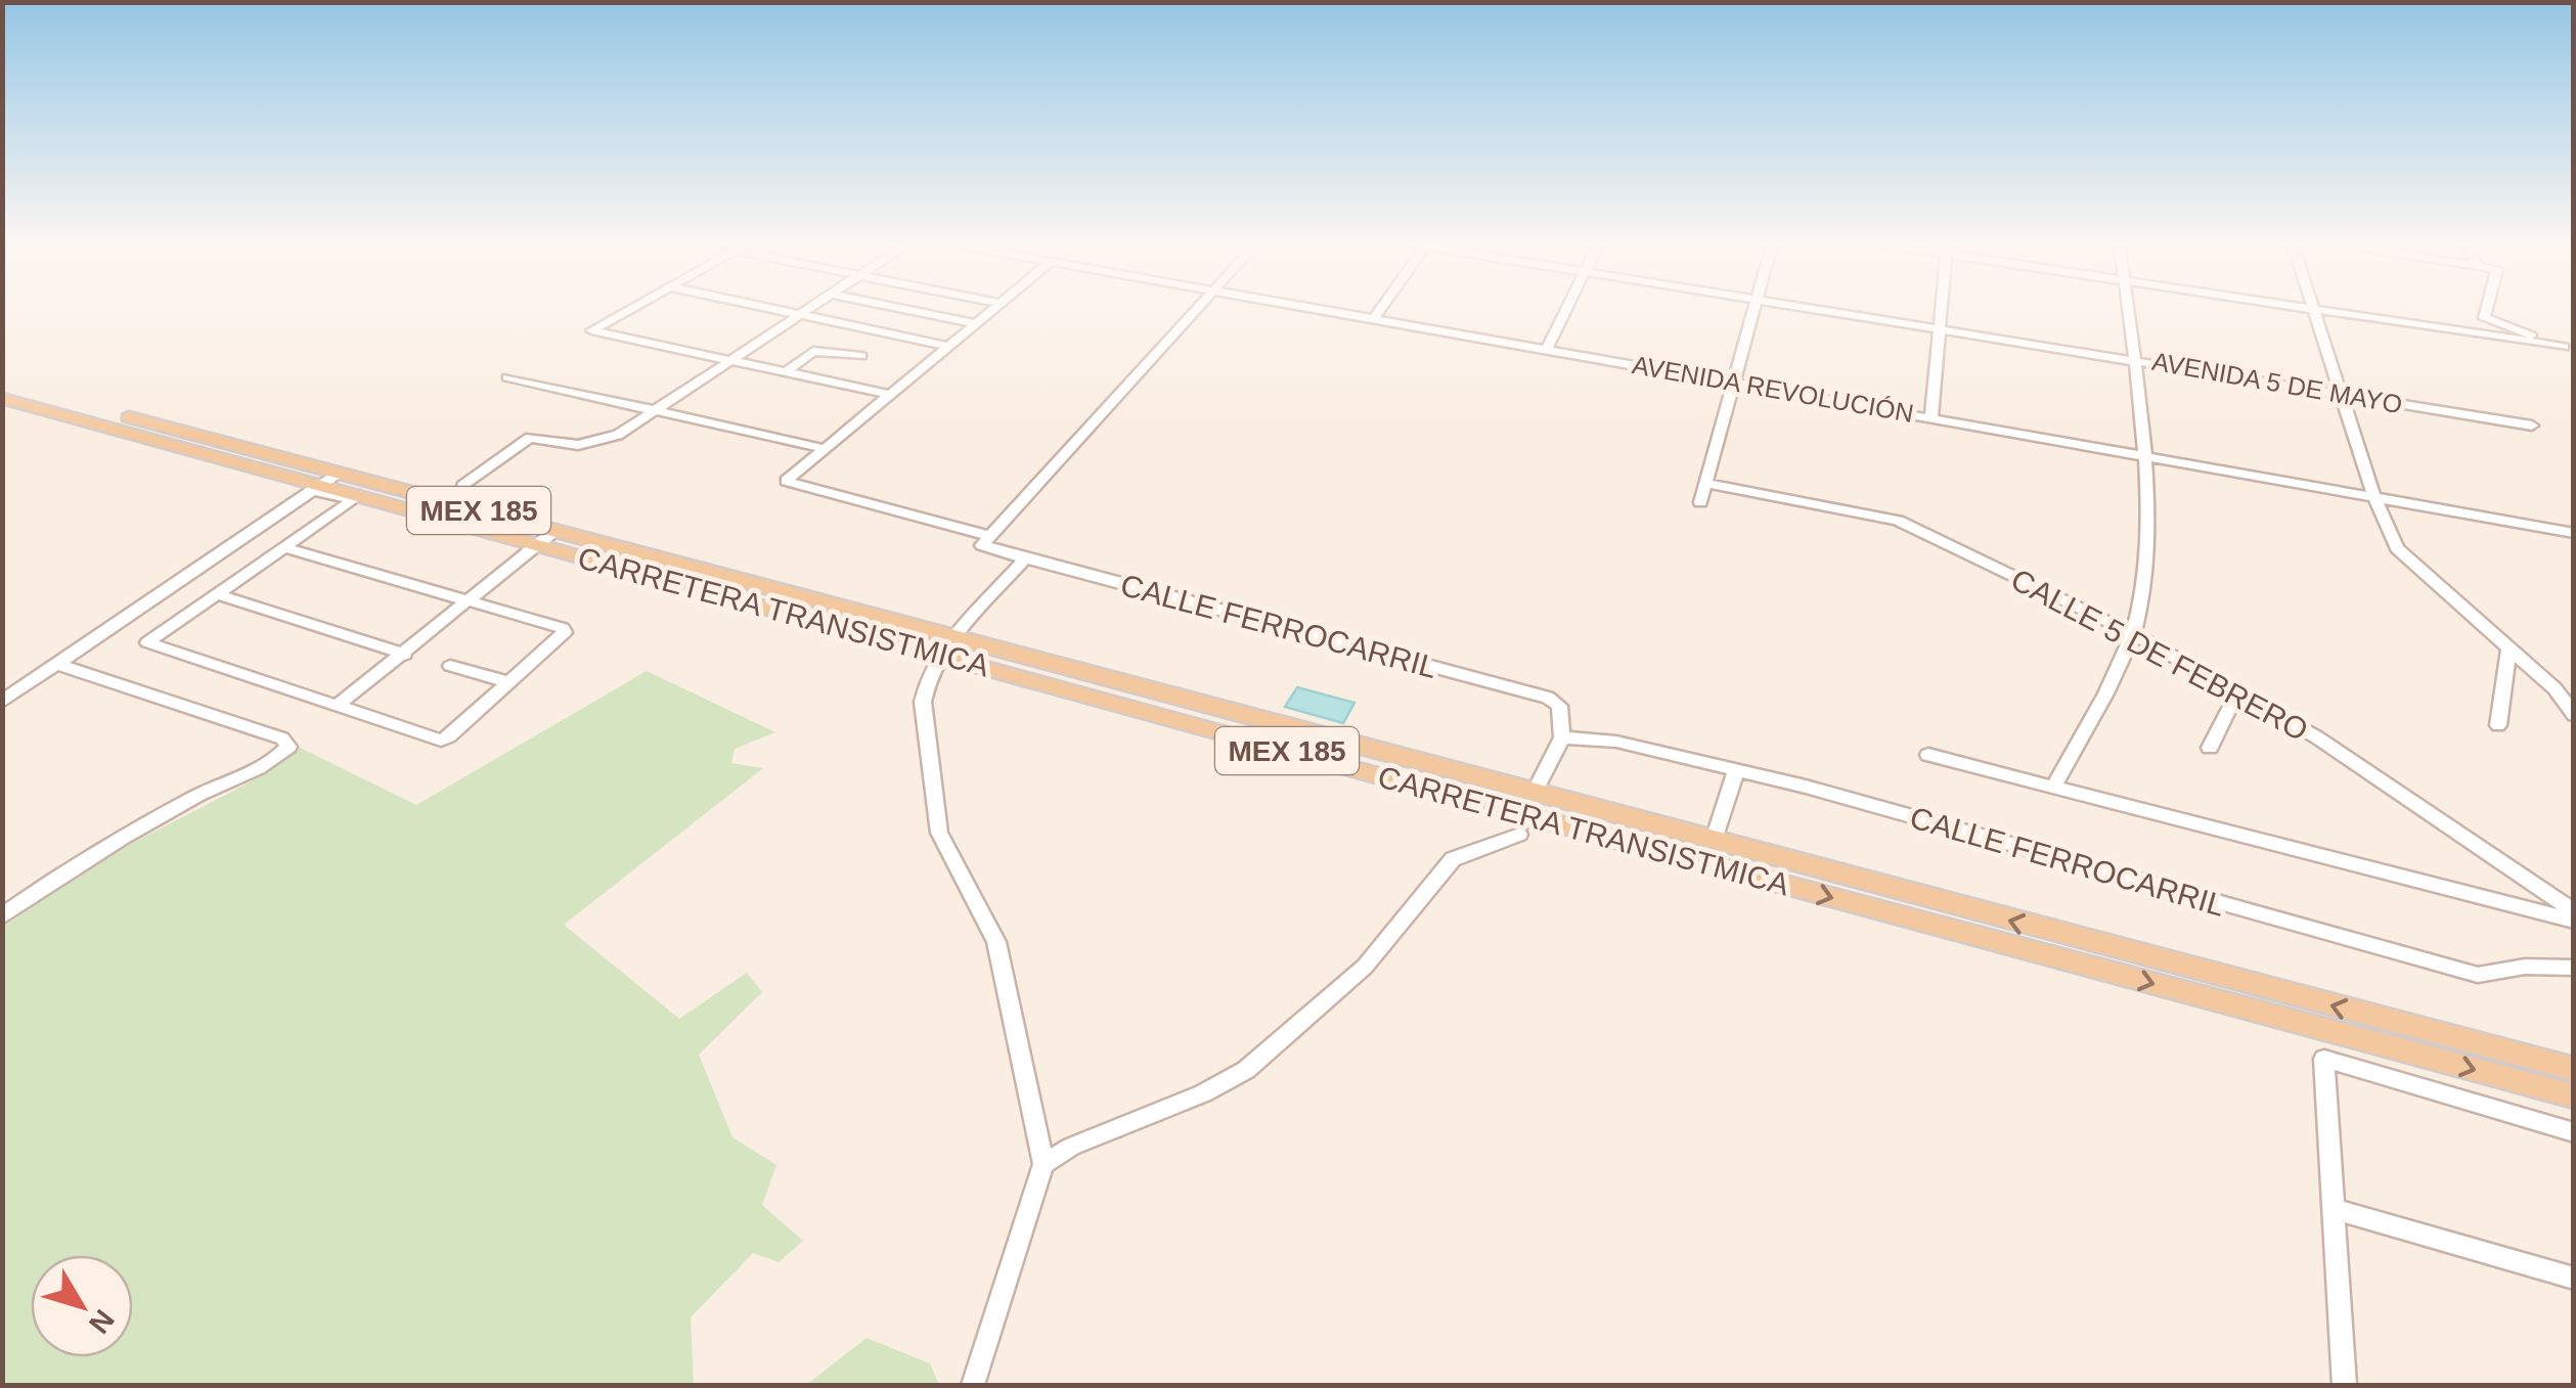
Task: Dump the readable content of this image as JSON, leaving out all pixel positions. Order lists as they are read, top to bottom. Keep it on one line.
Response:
{"streets":{"main road":["MEX 185","CARRETERA TRANSISTMICA"],"street":["AVENIDA 5 DE MAYO","AVENIDA REVOLUCIÓN","CALLE FERROCARRIL","CALLE 5 DE FEBRERO"]},"north":"bottom right"}
